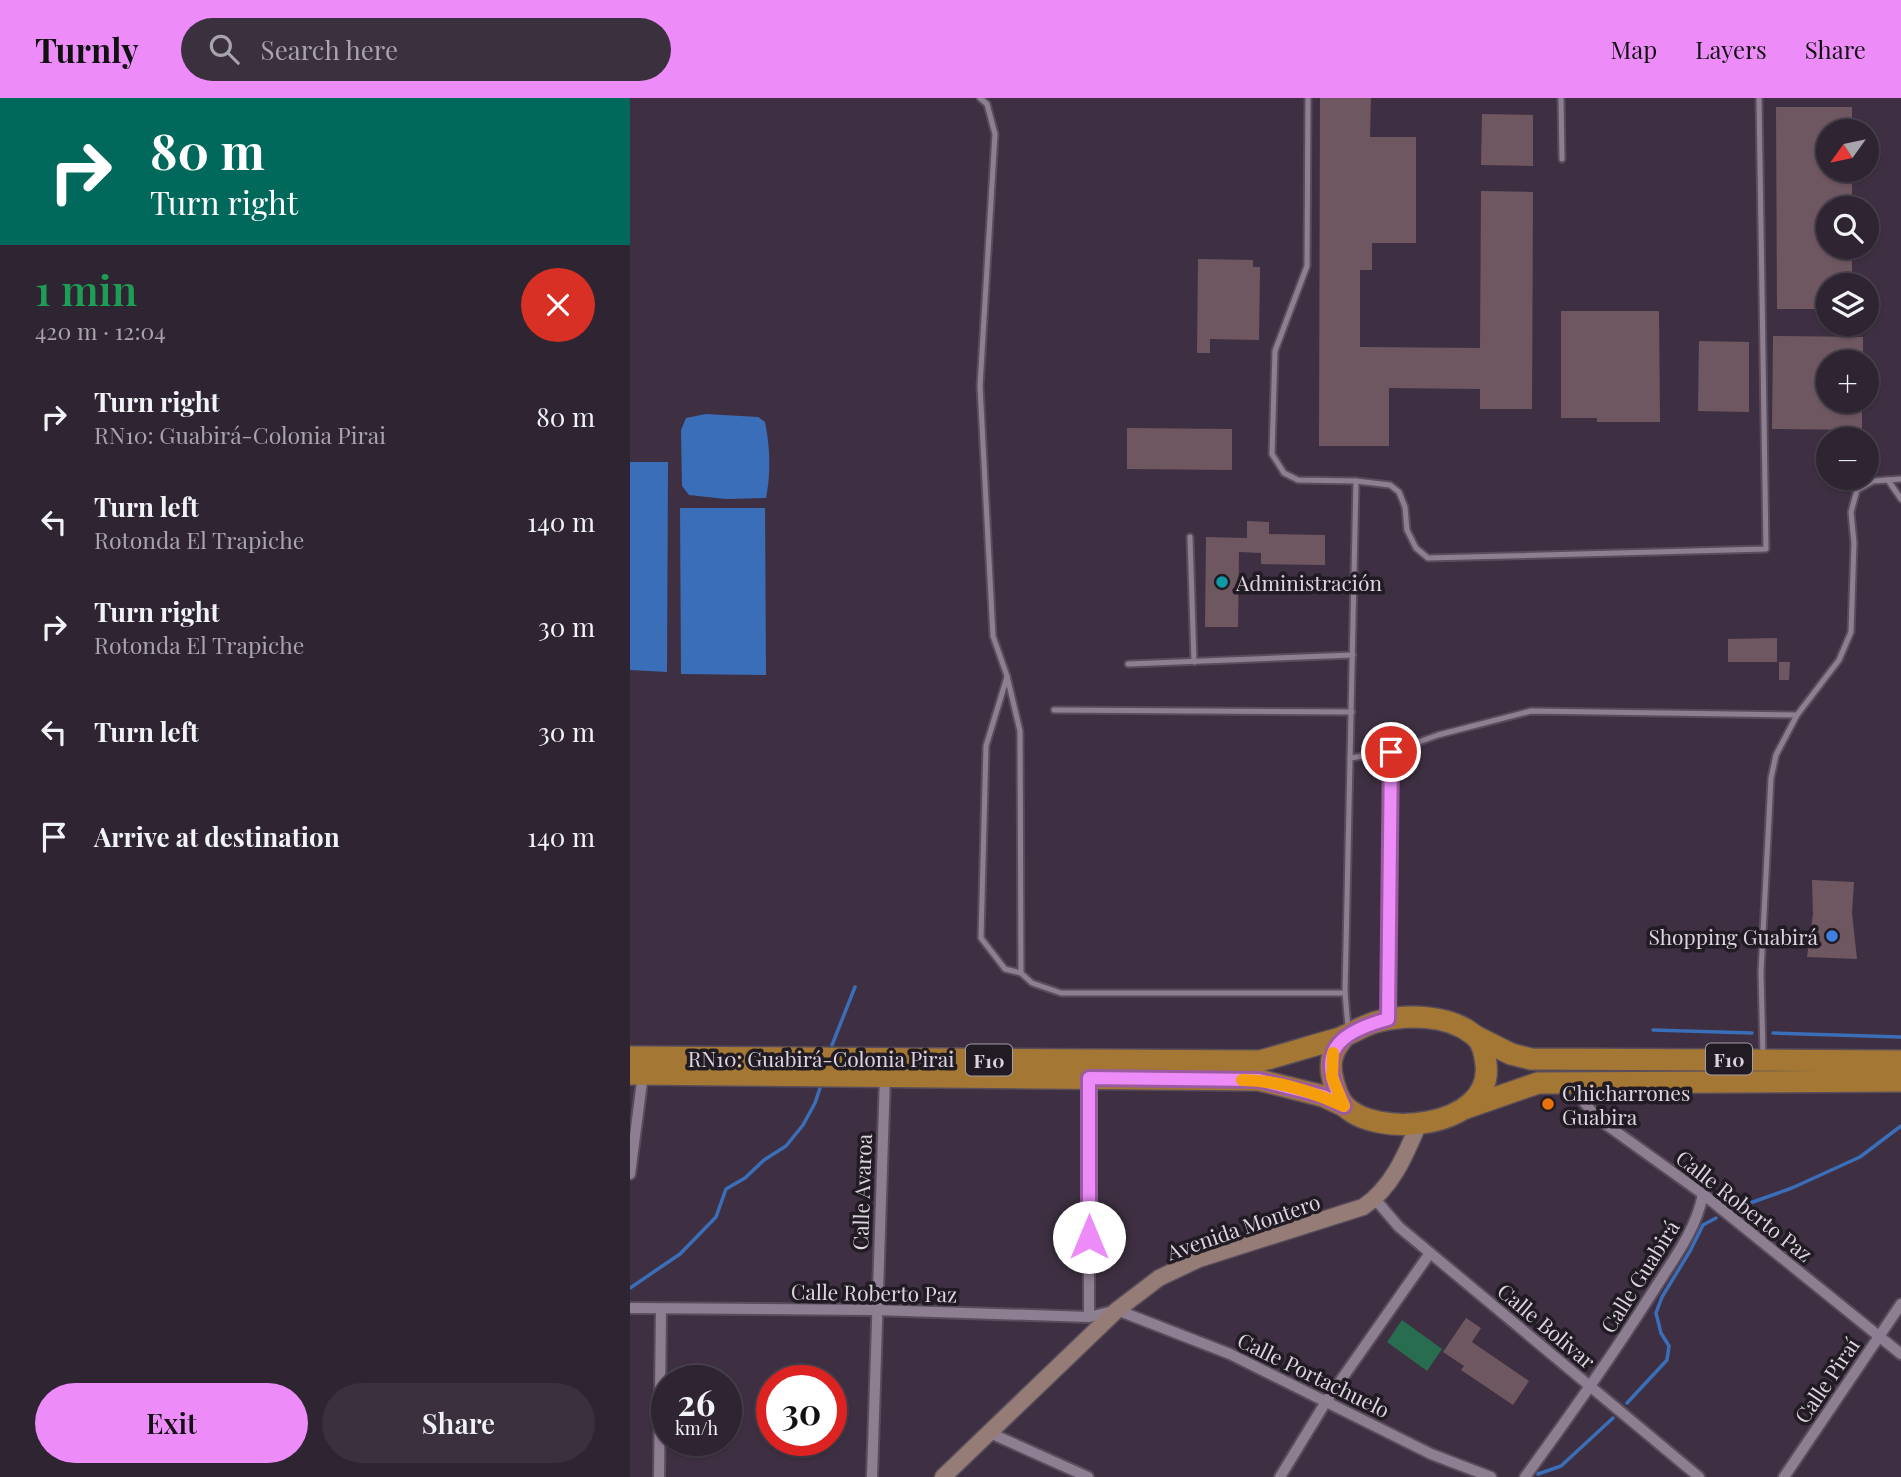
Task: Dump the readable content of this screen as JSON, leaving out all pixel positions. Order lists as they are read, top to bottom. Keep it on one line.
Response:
{"streets":{"highway":["RN10: Guabirá-Colonia Pirai","F10"],"street":["Calle Avaroa","Calle Roberto Paz","Avenida Montero","Calle Guabirá","Calle Bolivar","Calle Portachuelo","Calle Piraí"]},"crossings":[["RN10: Guabirá-Colonia Pirai","F10"],["RN10: Guabirá-Colonia Pirai","Calle Avaroa"],["RN10: Guabirá-Colonia Pirai","Avenida Montero"],["F10","Calle Roberto Paz"],["F10","Avenida Montero"],["Calle Avaroa","Calle Roberto Paz"],["Calle Roberto Paz","Avenida Montero"],["Calle Roberto Paz","Calle Guabirá"],["Calle Roberto Paz","Calle Portachuelo"],["Calle Roberto Paz","Calle Piraí"],["Avenida Montero","Calle Bolivar"],["Avenida Montero","Calle Portachuelo"],["Calle Guabirá","Calle Bolivar"]],"places":["Administración","Shopping Guabirá","Chicharrones Guabira"],"north":"bottom left","page":{"header":"Turnly","search":"Search here","nav":["Map","Layers","Share"],"turn":["80 m","Turn right"],"map_buttons":["+","−"],"heading":["1 min","420 m · 12:04"],"list":[{"name":"Turn right","note":"RN10: Guabirá-Colonia Pirai","value":"80 m"},{"name":"Turn left","note":"Rotonda El Trapiche","value":"140 m"},{"name":"Turn right","note":"Rotonda El Trapiche","value":"30 m"},{"name":"Turn left","value":"30 m"},{"name":"Arrive at destination","value":"140 m"}],"speed":"26 km/h","limit":"30","buttons":["Exit","Share"]}}
